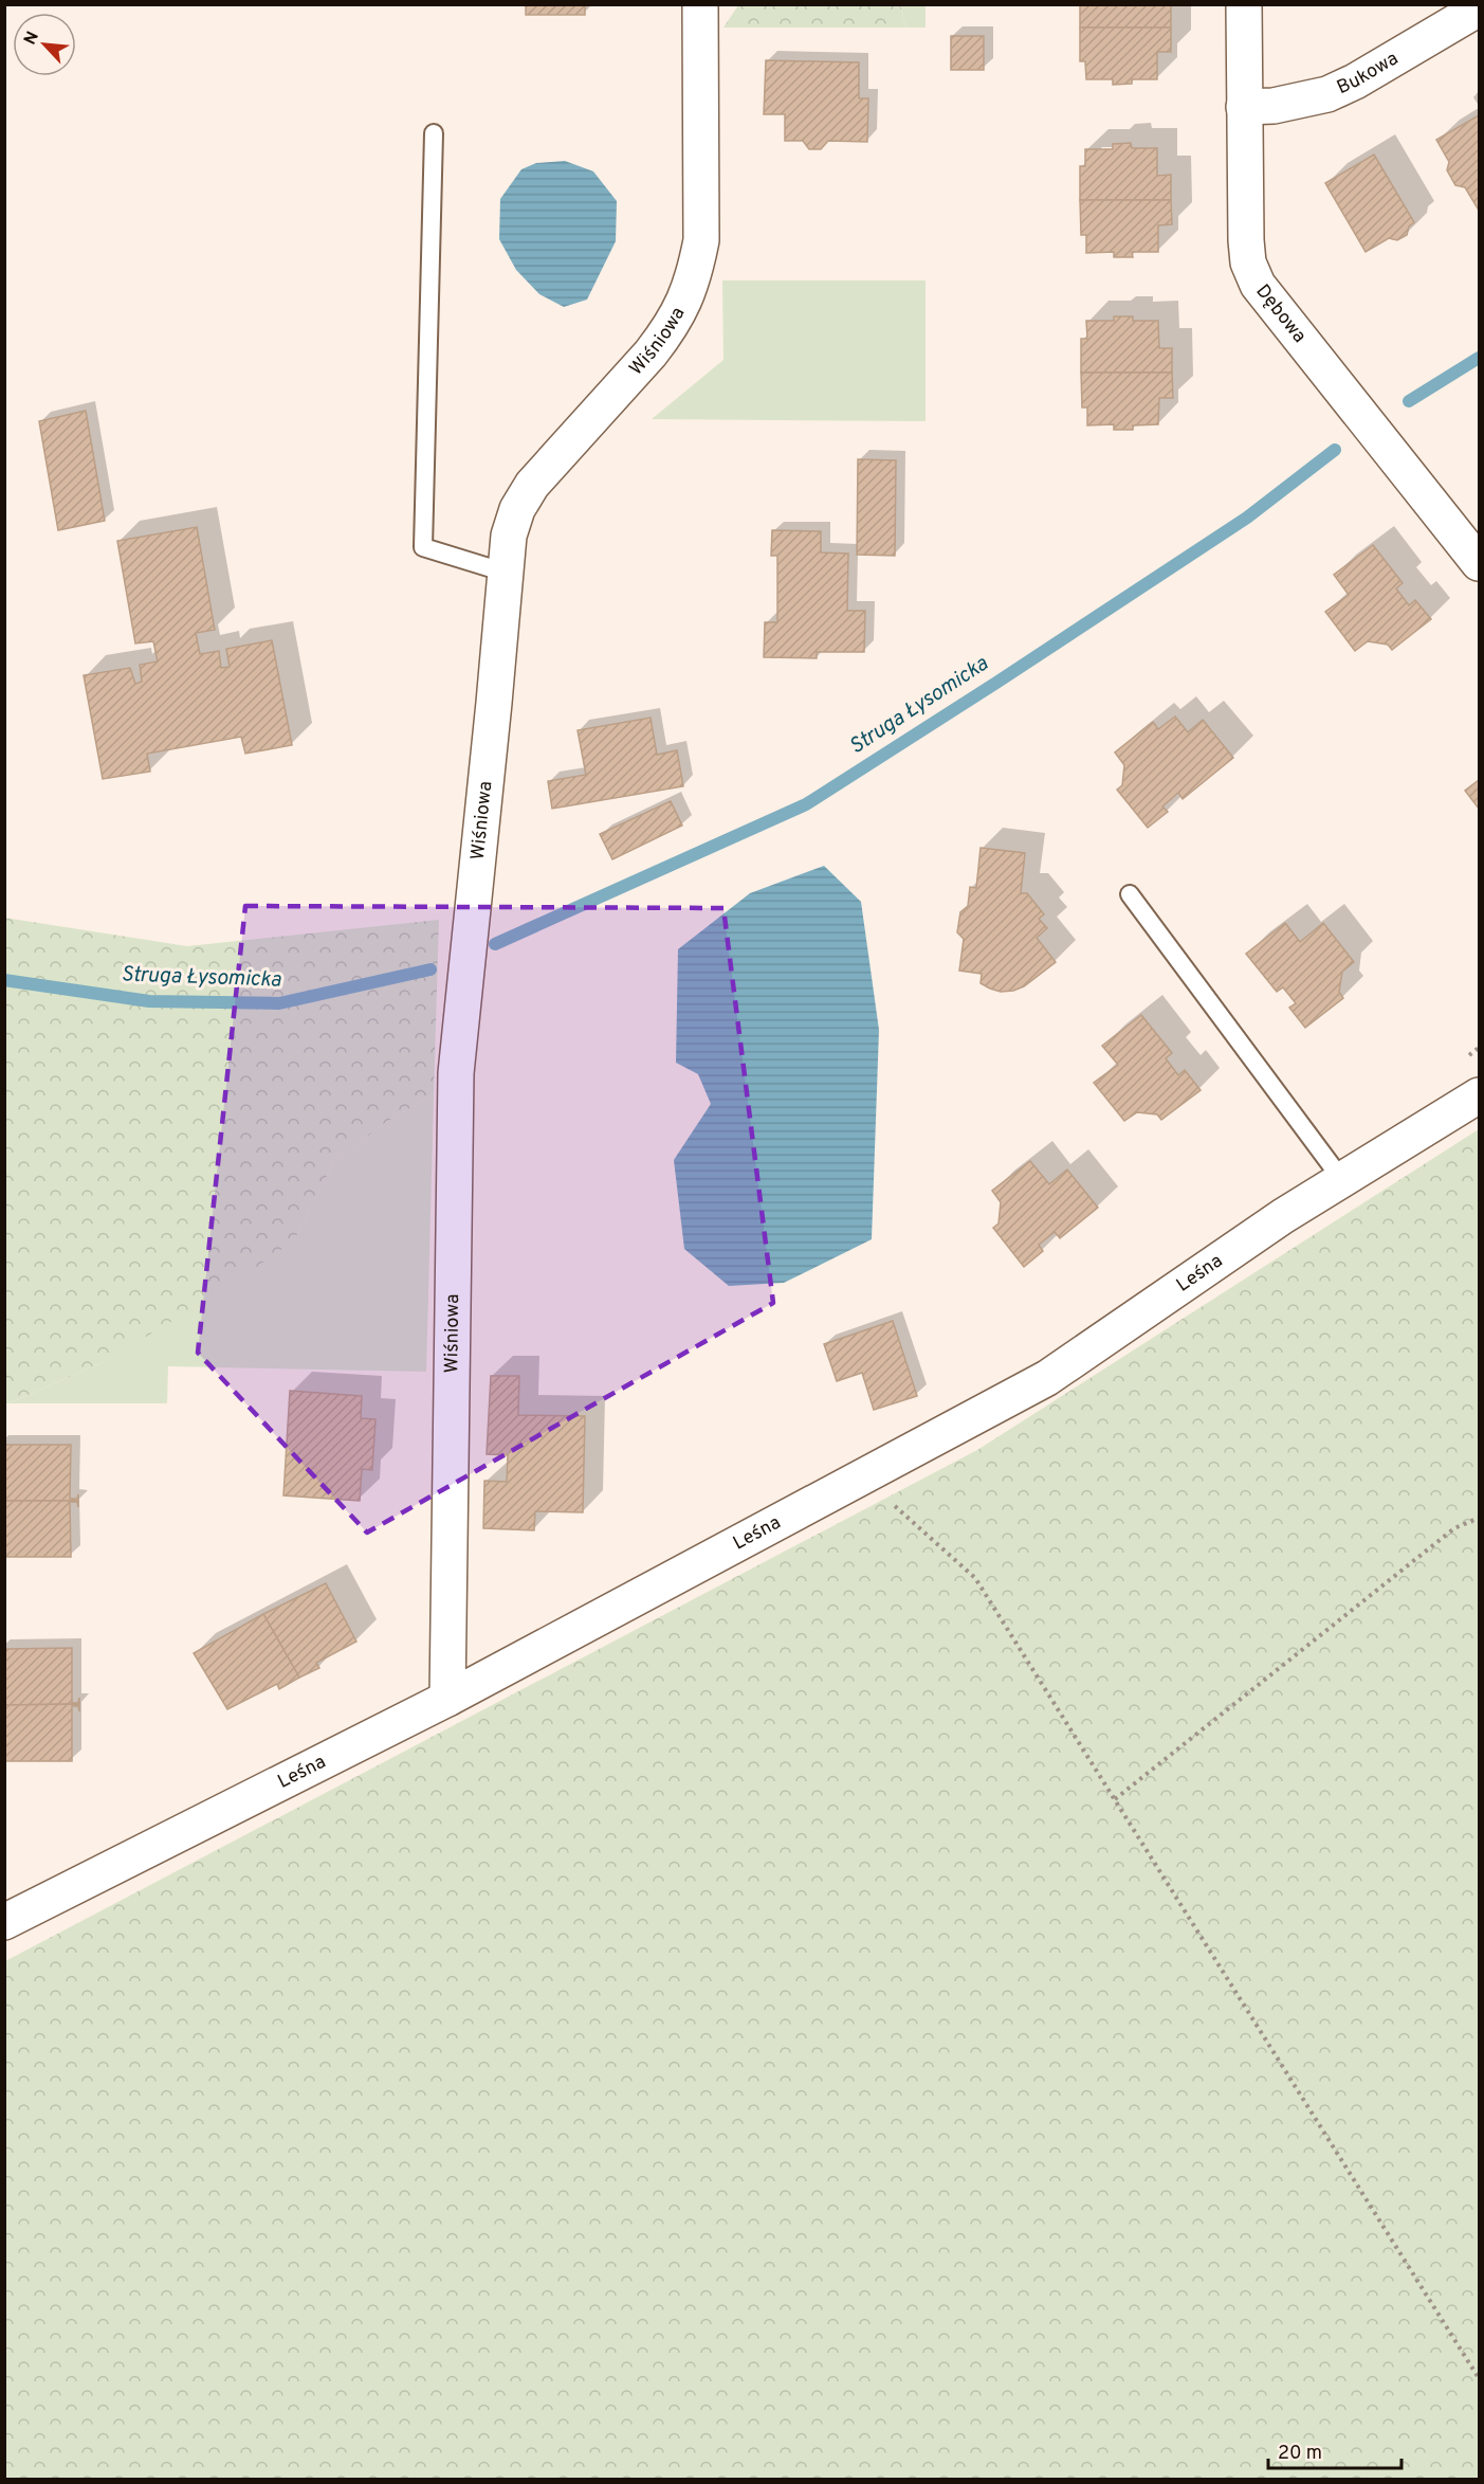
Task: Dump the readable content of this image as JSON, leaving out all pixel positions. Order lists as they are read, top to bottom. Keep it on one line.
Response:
{"streets":{"street":["Bukowa","Dębowa","Wiśniowa","Leśna"]},"crossings":[["Bukowa","Dębowa"],["Wiśniowa","Leśna"]],"water":["Struga Łysomicka"],"scale_bar":"20 m","north":"top left"}
